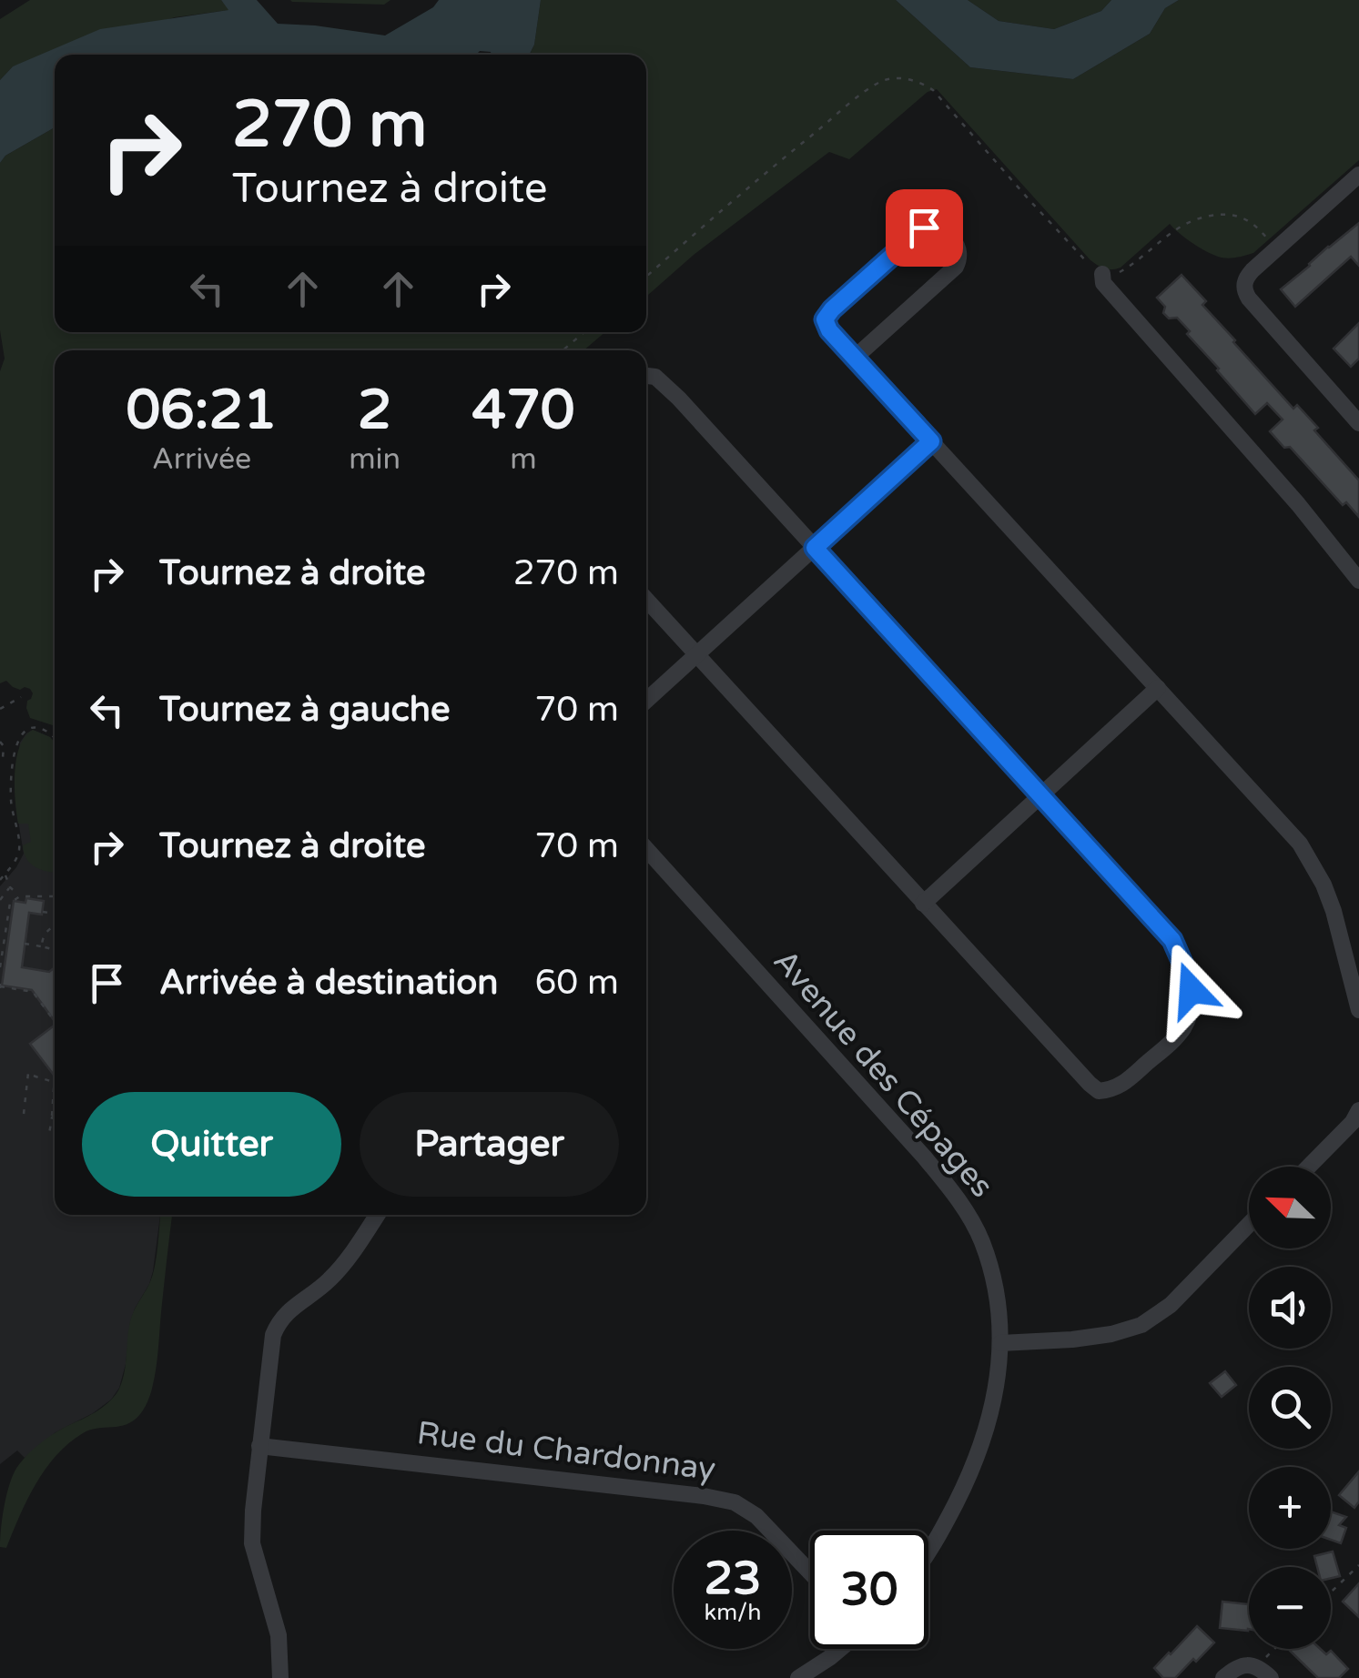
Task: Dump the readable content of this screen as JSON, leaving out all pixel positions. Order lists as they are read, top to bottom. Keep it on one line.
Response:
{"streets":{"street":["Avenue des Cépages","Rue du Chardonnay"]},"north":"top left","page":{"turn":["270 m","Tournez à droite"],"eta":["06:21","Arrivée","2","min","470","m"],"list":[{"name":"Tournez à droite","value":"270 m"},{"name":"Tournez à gauche","value":"70 m"},{"name":"Tournez à droite","value":"70 m"},{"name":"Arrivée à destination","value":"60 m"}],"buttons":["Quitter","Partager"],"map_buttons":["+","−"],"speed":"23 km/h","limit":"30"}}
